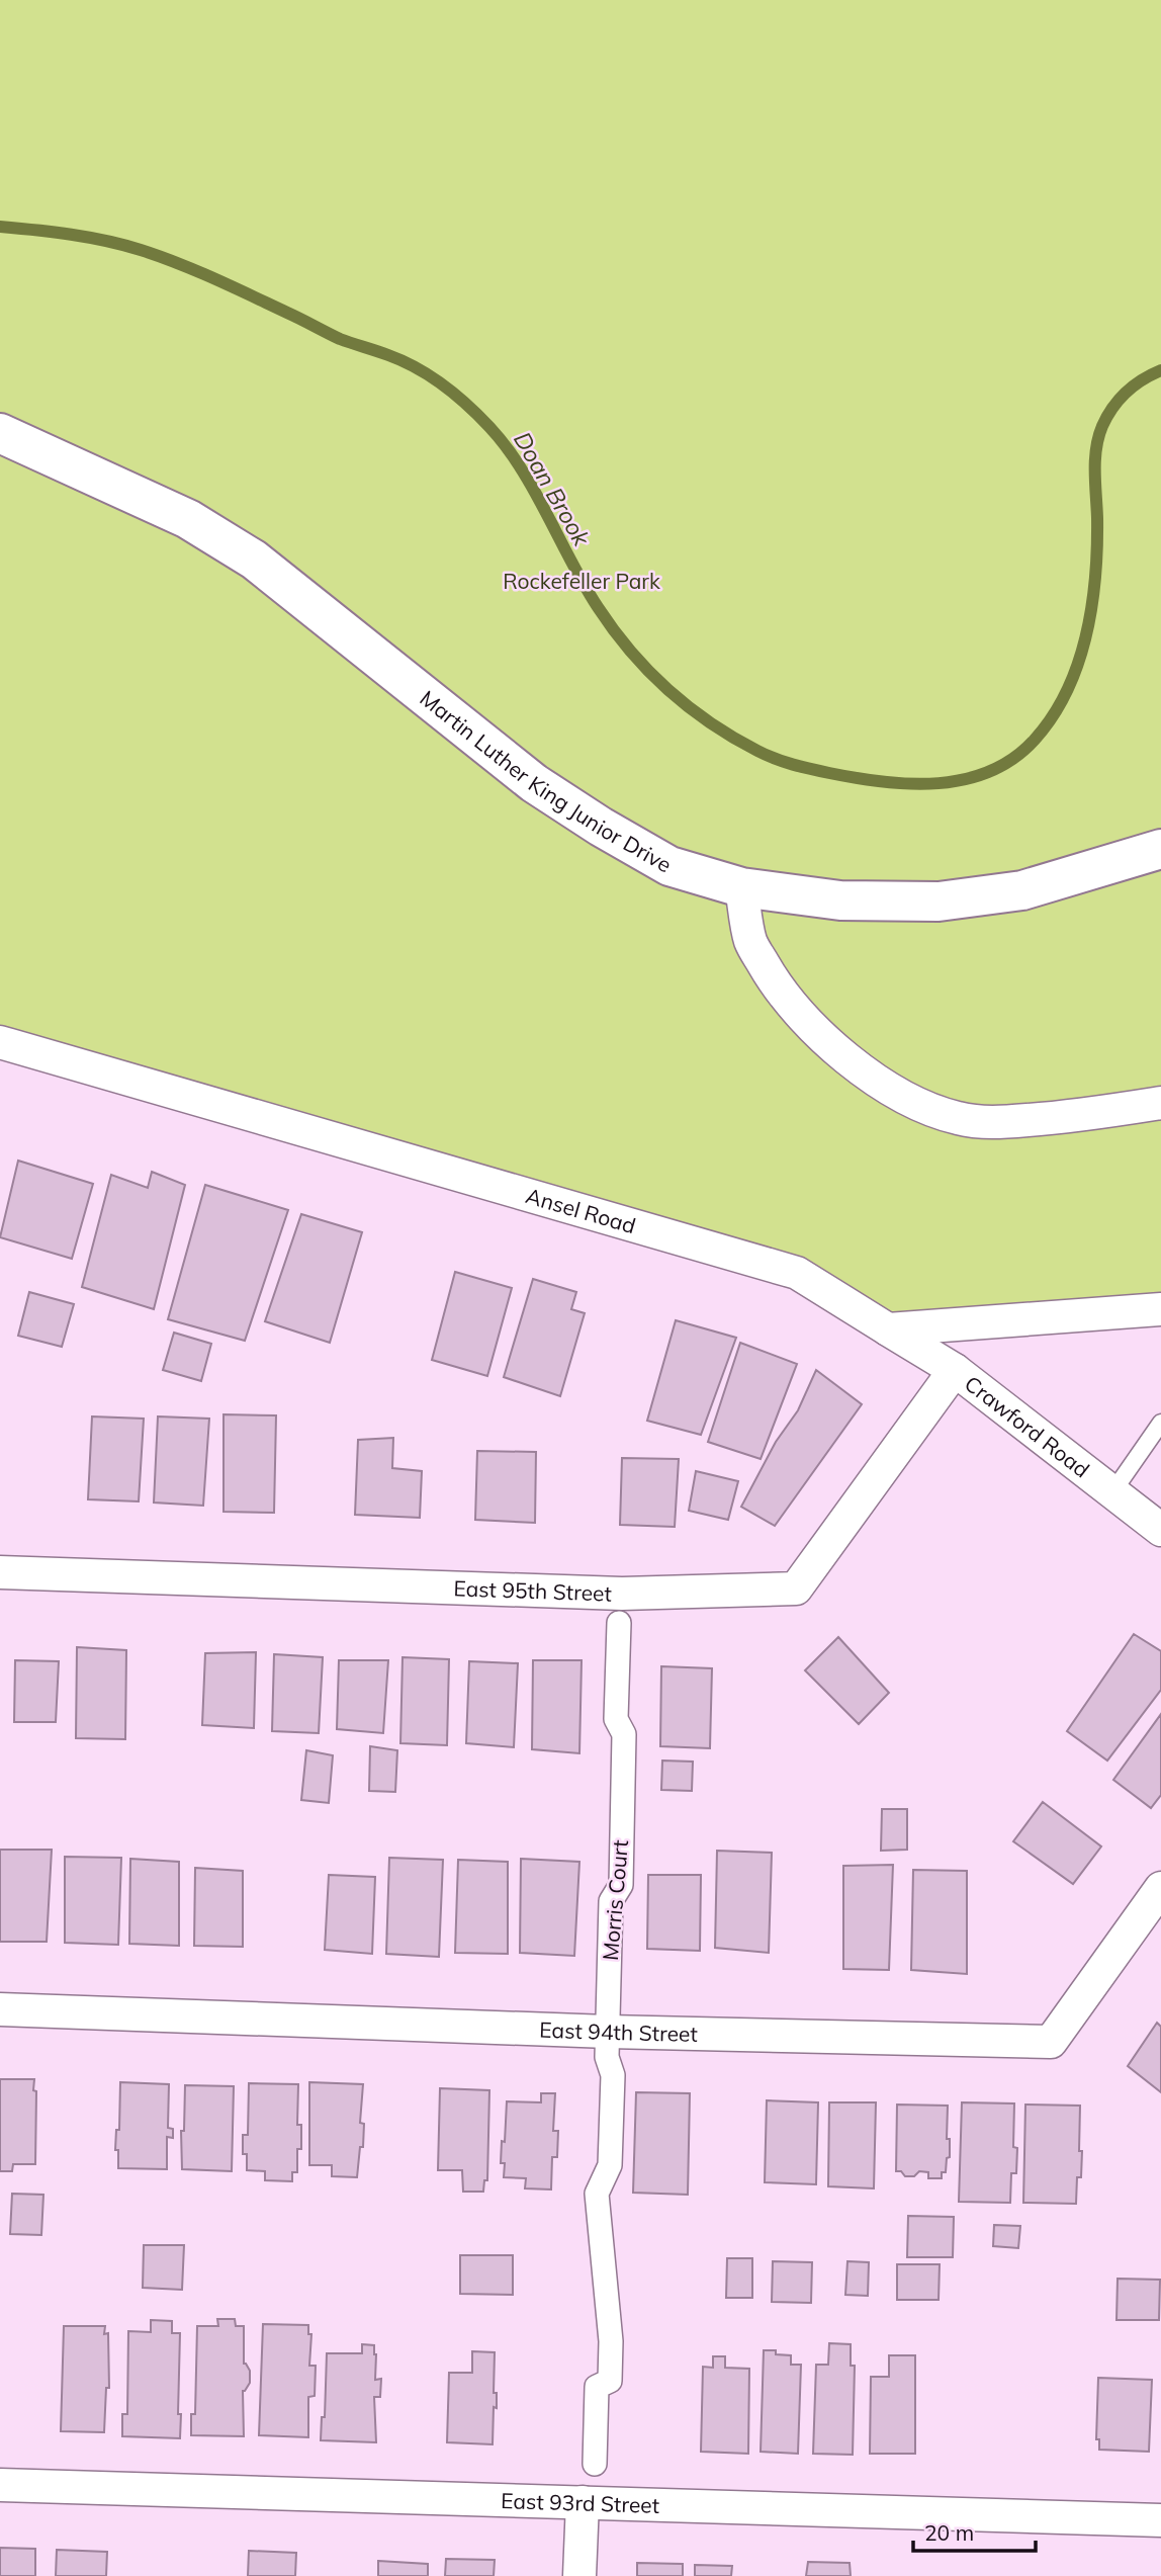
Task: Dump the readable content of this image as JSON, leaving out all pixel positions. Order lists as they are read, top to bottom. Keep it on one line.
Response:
{"streets":{"main road":["Martin Luther King Junior Drive"],"street":["Ansel Road","Crawford Road","East 95th Street","Morris Court","East 94th Street","East 93rd Street"]},"crossings":[["Ansel Road","Crawford Road"],["Crawford Road","East 95th Street"],["Morris Court","East 94th Street"]],"water":["Doan Brook"],"parks":["Rockefeller Park"],"scale_bar":"20 m"}
